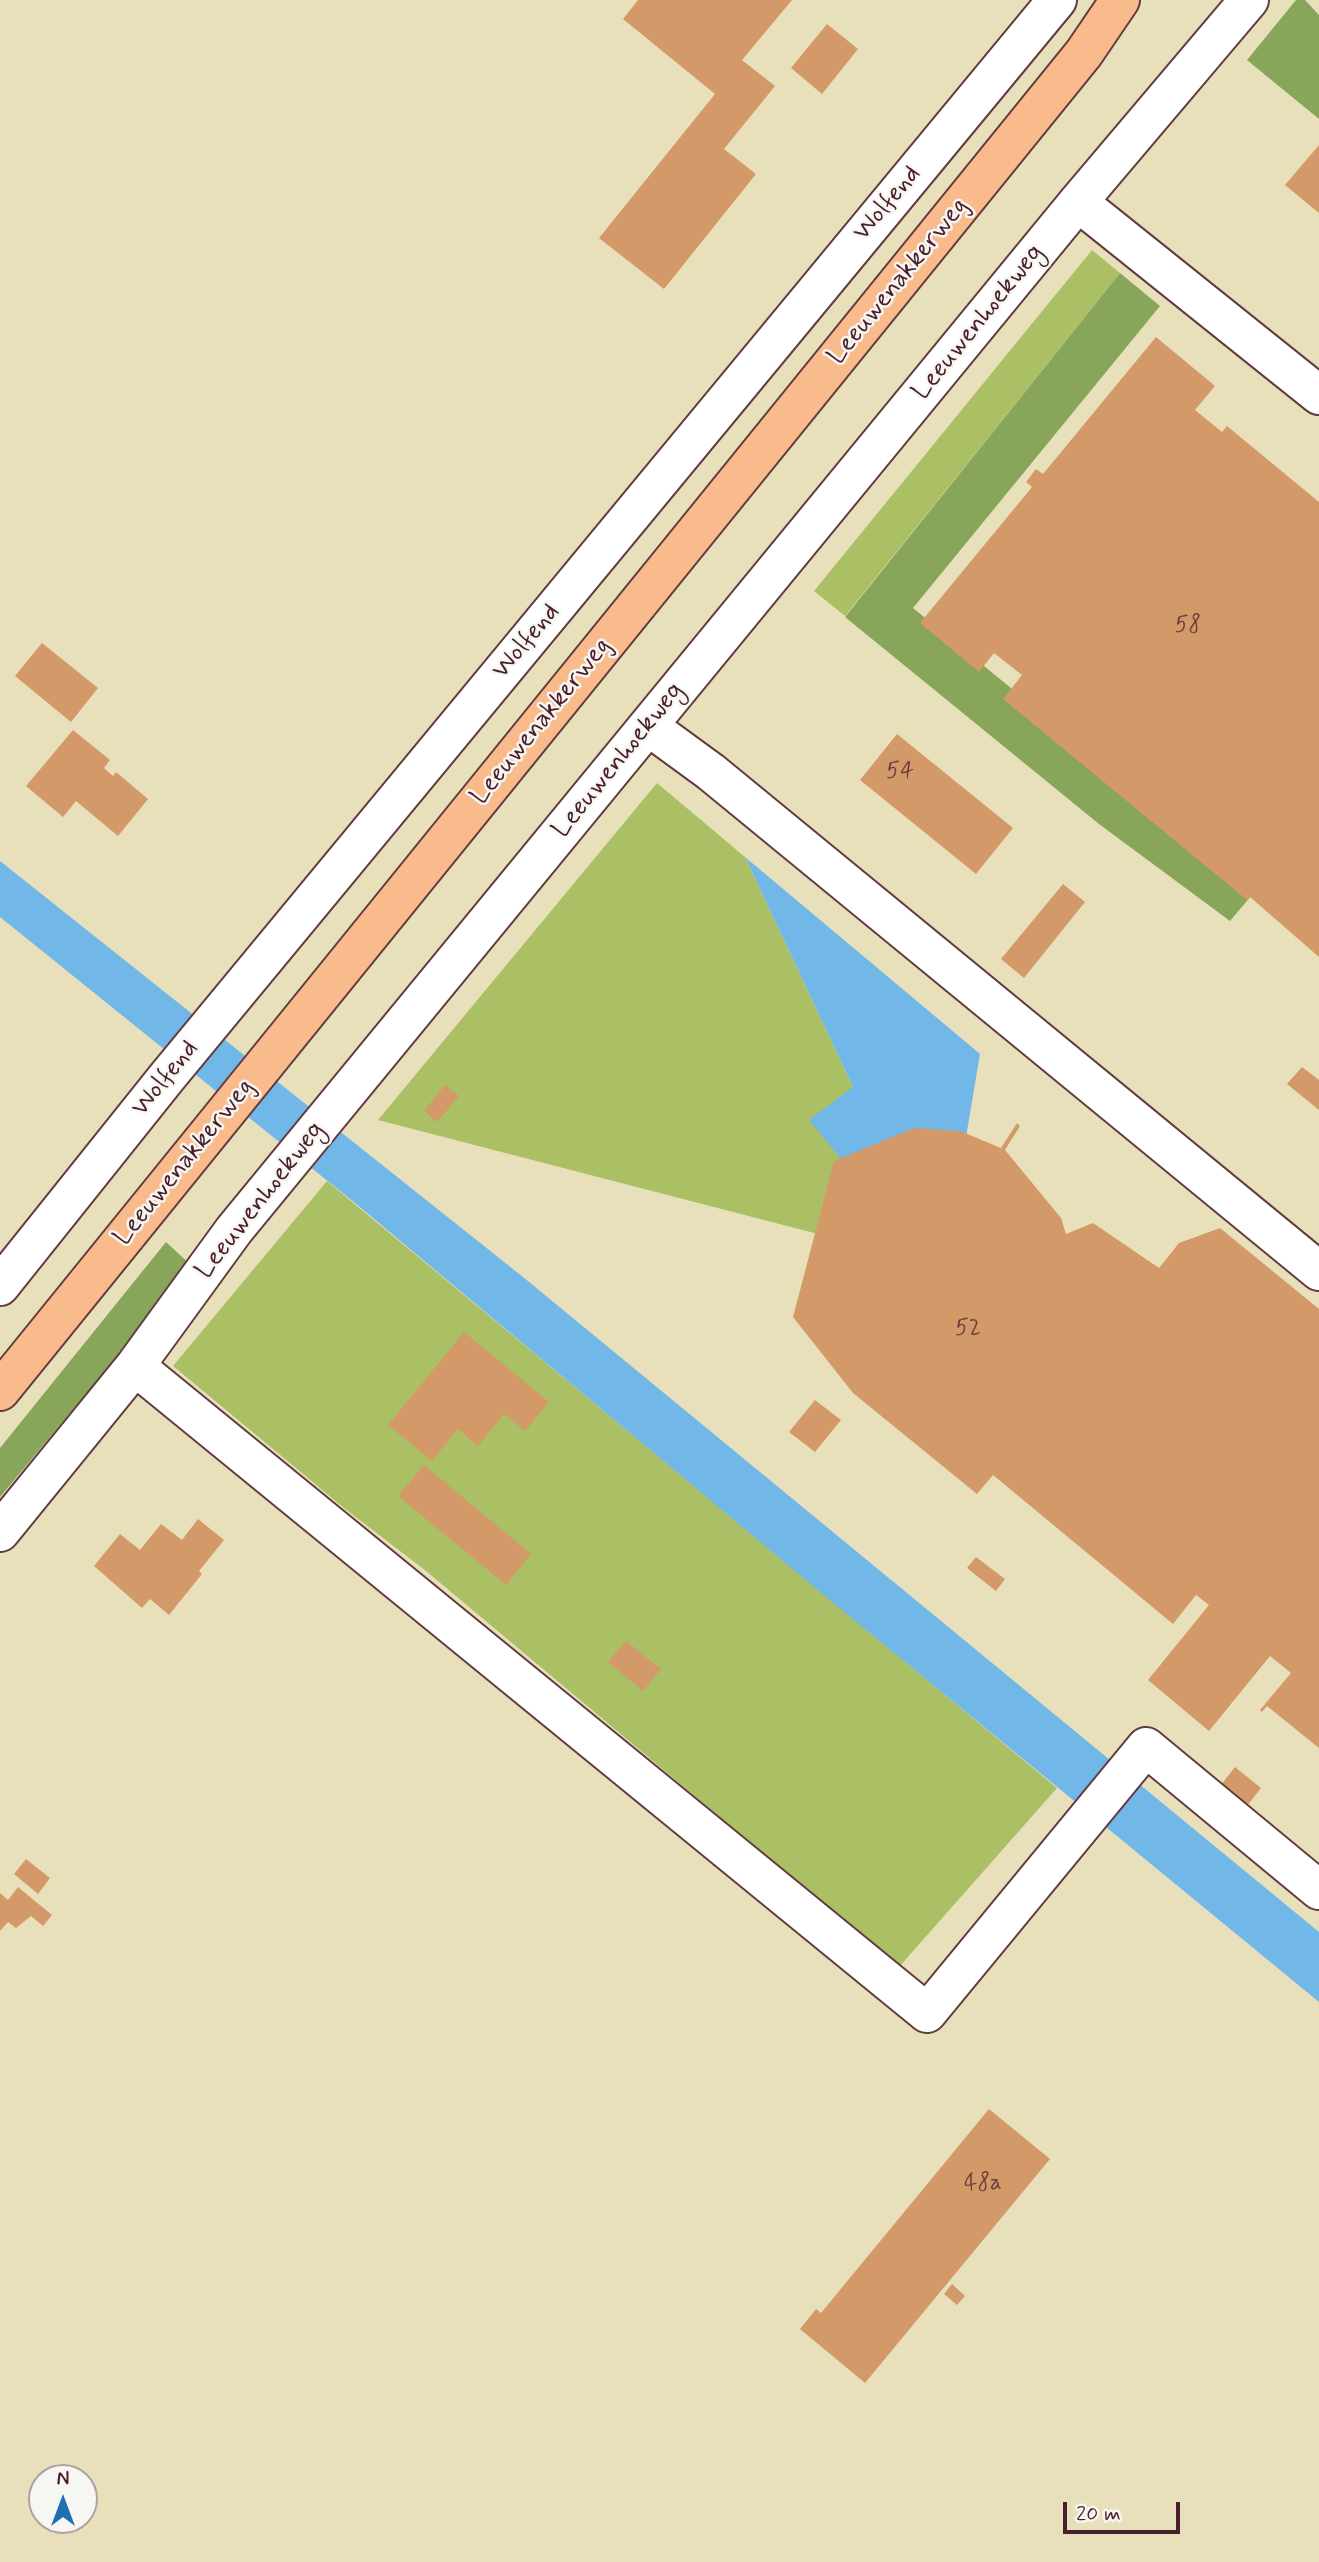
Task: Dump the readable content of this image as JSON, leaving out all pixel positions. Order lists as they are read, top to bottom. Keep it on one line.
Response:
{"streets":{"main road":["Leeuwenakkerweg"],"street":["Wolfend","Leeuwenhoekweg"]},"house_numbers":["58","54","52","48a"],"scale_bar":"20 m","north":"top"}
